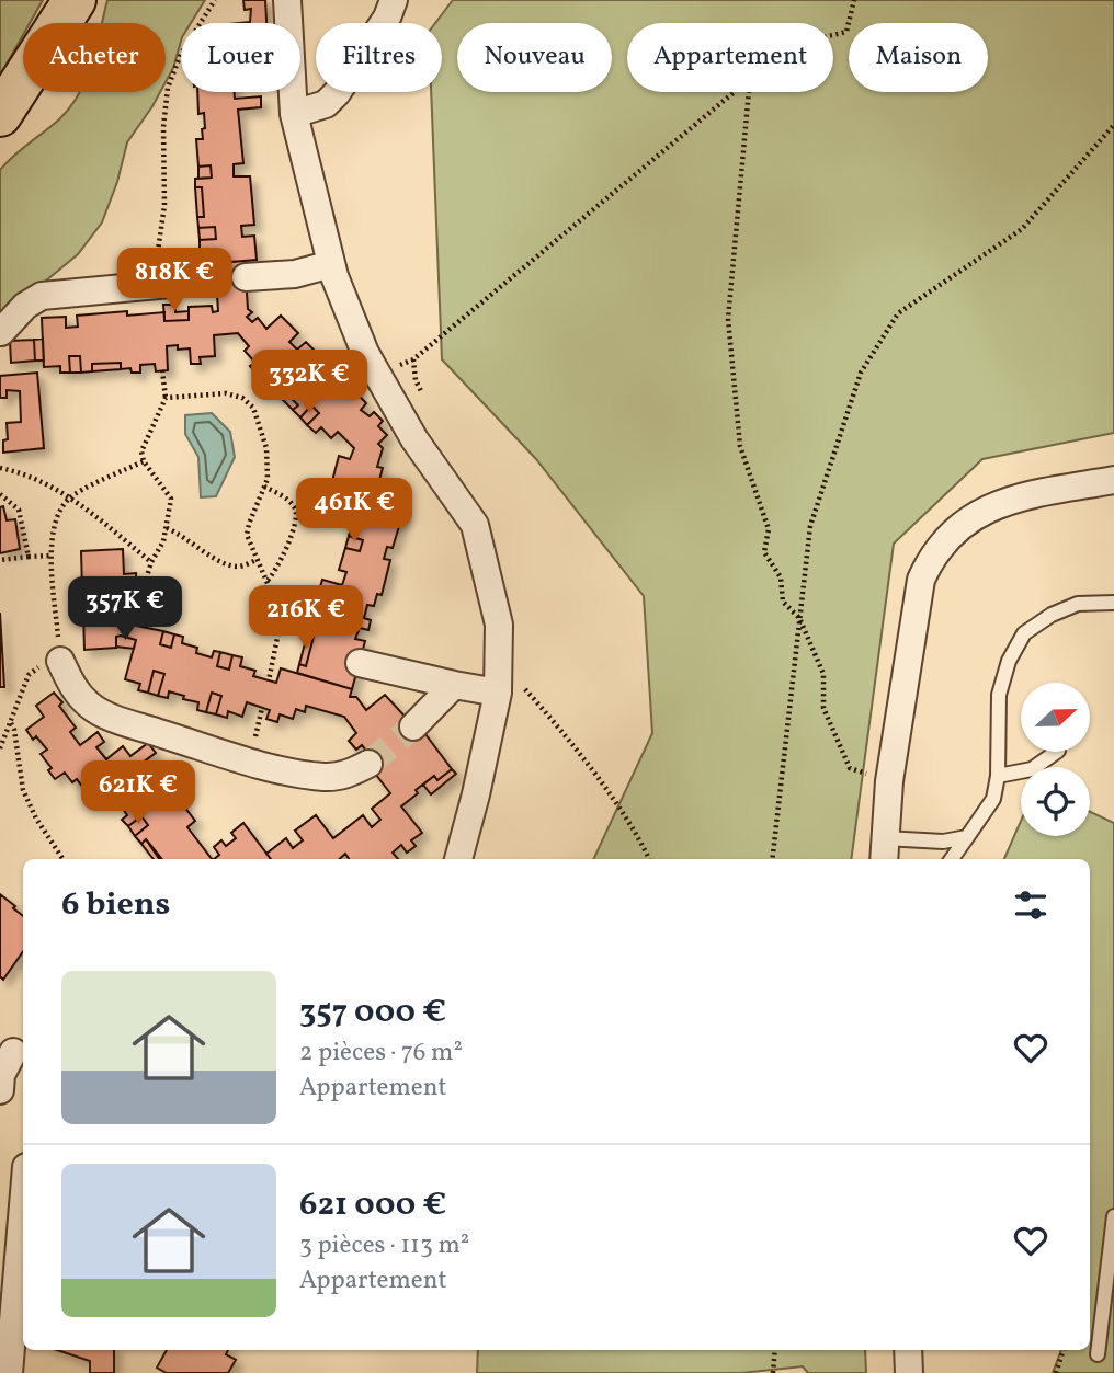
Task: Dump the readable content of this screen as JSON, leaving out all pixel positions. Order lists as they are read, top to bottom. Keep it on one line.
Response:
{"north":"right","page":{"chip":["Acheter","Louer","Filtres","Nouveau","Appartement","Maison"],"price":["818K €","332K €","461K €","357K €","216K €","621K €"],"heading":"6 biens","list":[{"name":"357 000 €","note":"2 pièces · 76 m² · Appartement"},{"name":"621 000 €","note":"3 pièces · 113 m² · Appartement"}]}}
